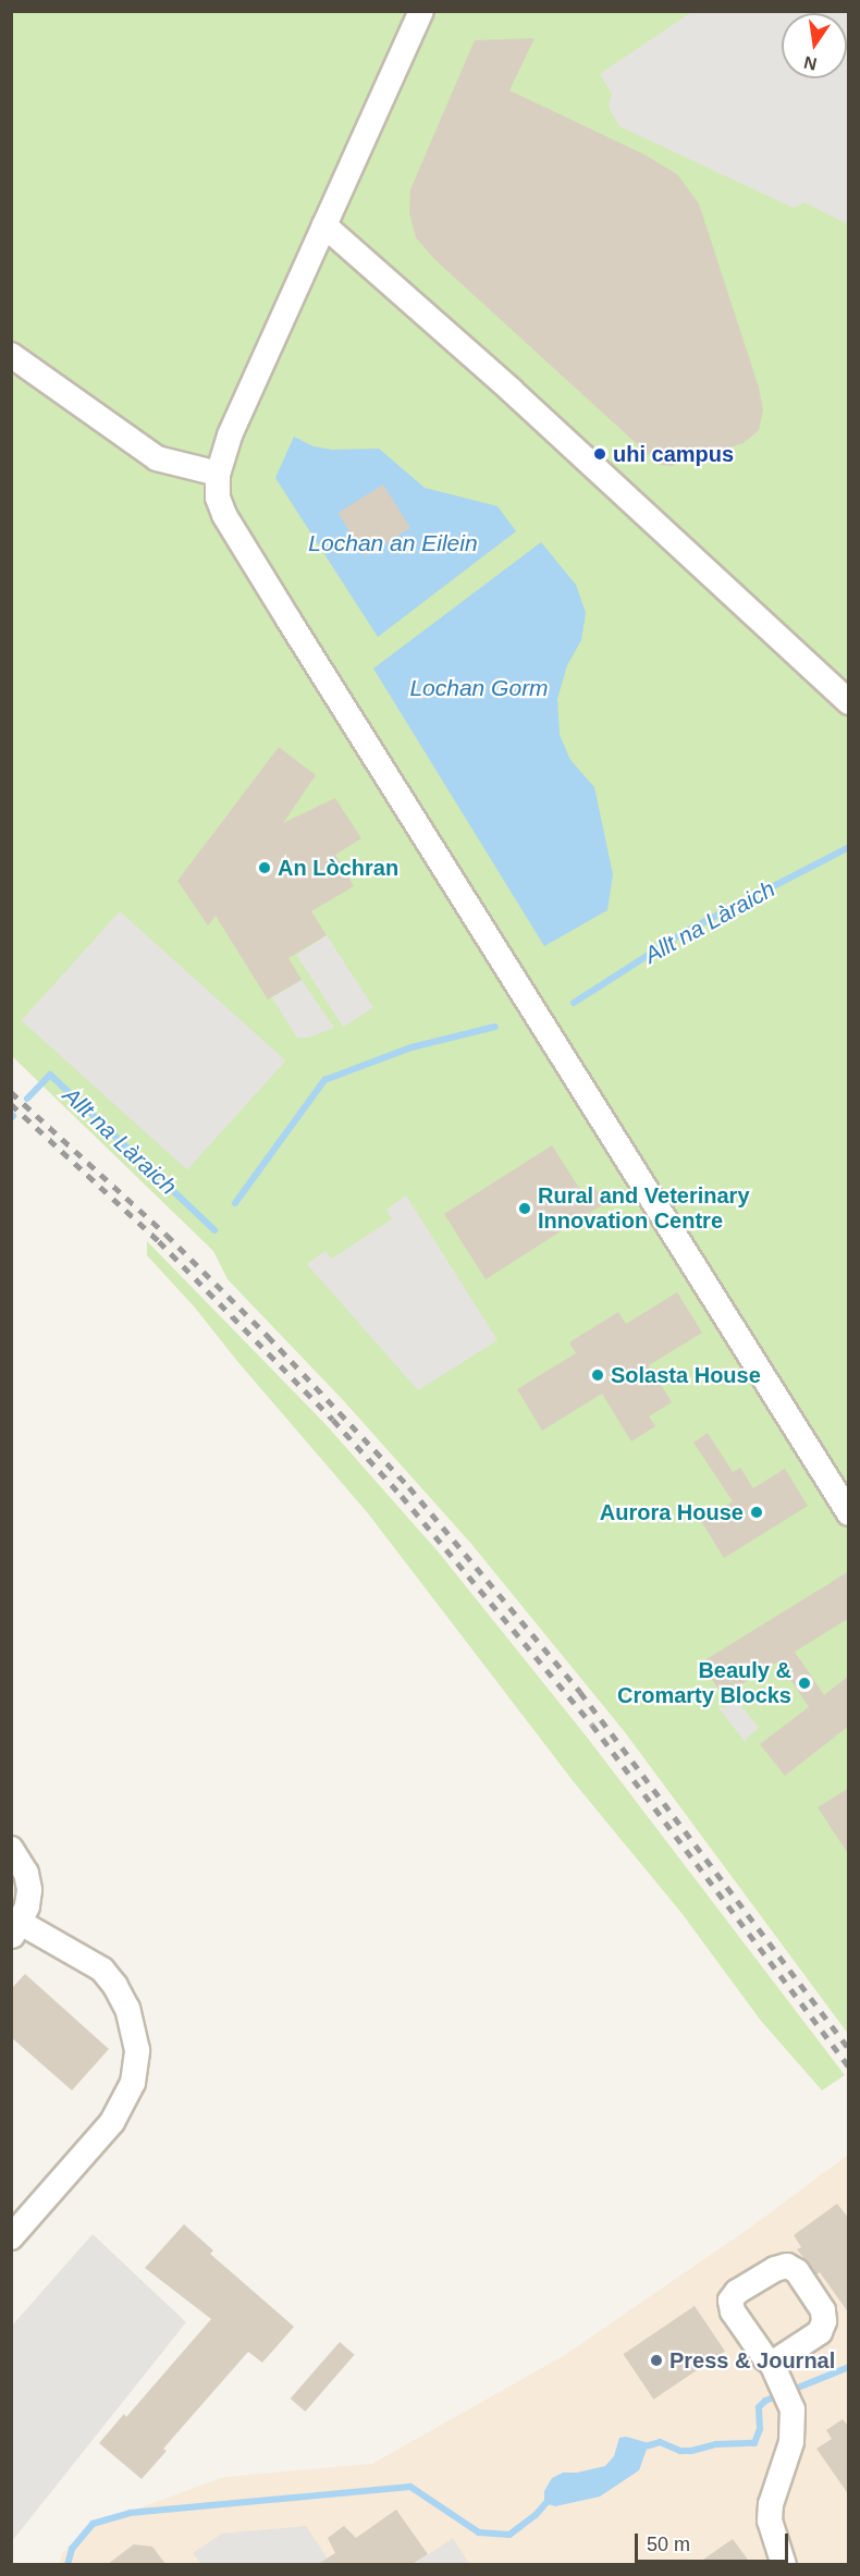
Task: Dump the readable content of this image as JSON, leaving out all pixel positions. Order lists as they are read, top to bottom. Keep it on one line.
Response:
{"water":["Lochan an Eilein","Lochan Gorm","Allt na Làraich"],"places":["uhi campus","An Lòchran","Rural and Veterinary Innovation Centre","Solasta House","Aurora House","Beauly & Cromarty Blocks","Press & Journal"],"scale_bar":"50 m","north":"bottom"}
